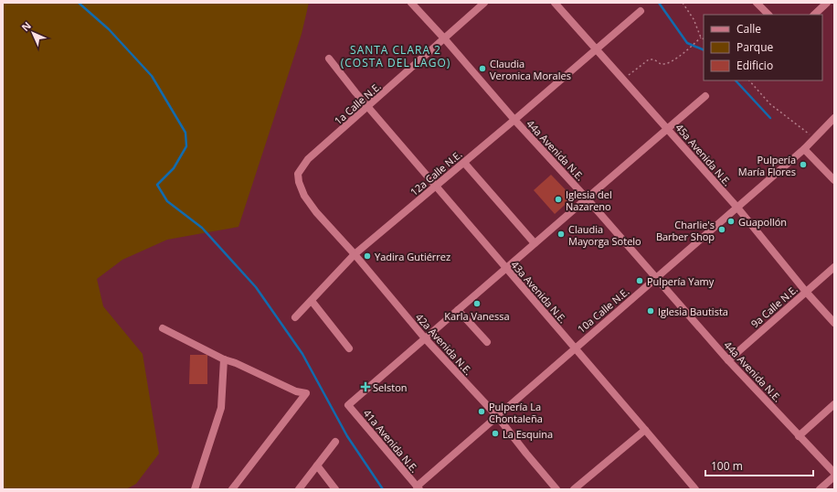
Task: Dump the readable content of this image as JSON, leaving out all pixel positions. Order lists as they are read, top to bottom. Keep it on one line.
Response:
{"streets":{"street":["1a Calle N.E.","44a Avenida N.E.","45a Avenida N.E.","12a Calle N.E.","43a Avenida N.E.","9a Calle N.E.","10a Calle N.E.","42a Avenida N.E.","41a Avenida N.E."]},"crossings":[["1a Calle N.E.","44a Avenida N.E."],["1a Calle N.E.","43a Avenida N.E."],["1a Calle N.E.","42a Avenida N.E."],["44a Avenida N.E.","12a Calle N.E."],["44a Avenida N.E.","9a Calle N.E."],["44a Avenida N.E.","10a Calle N.E."],["45a Avenida N.E.","12a Calle N.E."],["45a Avenida N.E.","9a Calle N.E."],["45a Avenida N.E.","10a Calle N.E."],["12a Calle N.E.","43a Avenida N.E."],["12a Calle N.E.","42a Avenida N.E."],["43a Avenida N.E.","10a Calle N.E."],["10a Calle N.E.","42a Avenida N.E."],["10a Calle N.E.","41a Avenida N.E."],["42a Avenida N.E.","41a Avenida N.E."]],"districts":["SANTA CLARA 2 (COSTA DEL LAGO)"],"places":{"other":["Claudia Veronica Morales","Pulpería María Flores","Iglesia del Nazareno","Guapollón","Charlie's Barber Shop","Claudia Mayorga Sotelo","Yadira Gutiérrez","Pulpería Yamy","Karla Vanessa","Iglesia Bautista","Pulpería La Chontaleña","La Esquina"],"health":["Selston"]},"legend":["Calle","Parque","Edificio"],"scale_bar":"100 m","north":"top left"}
